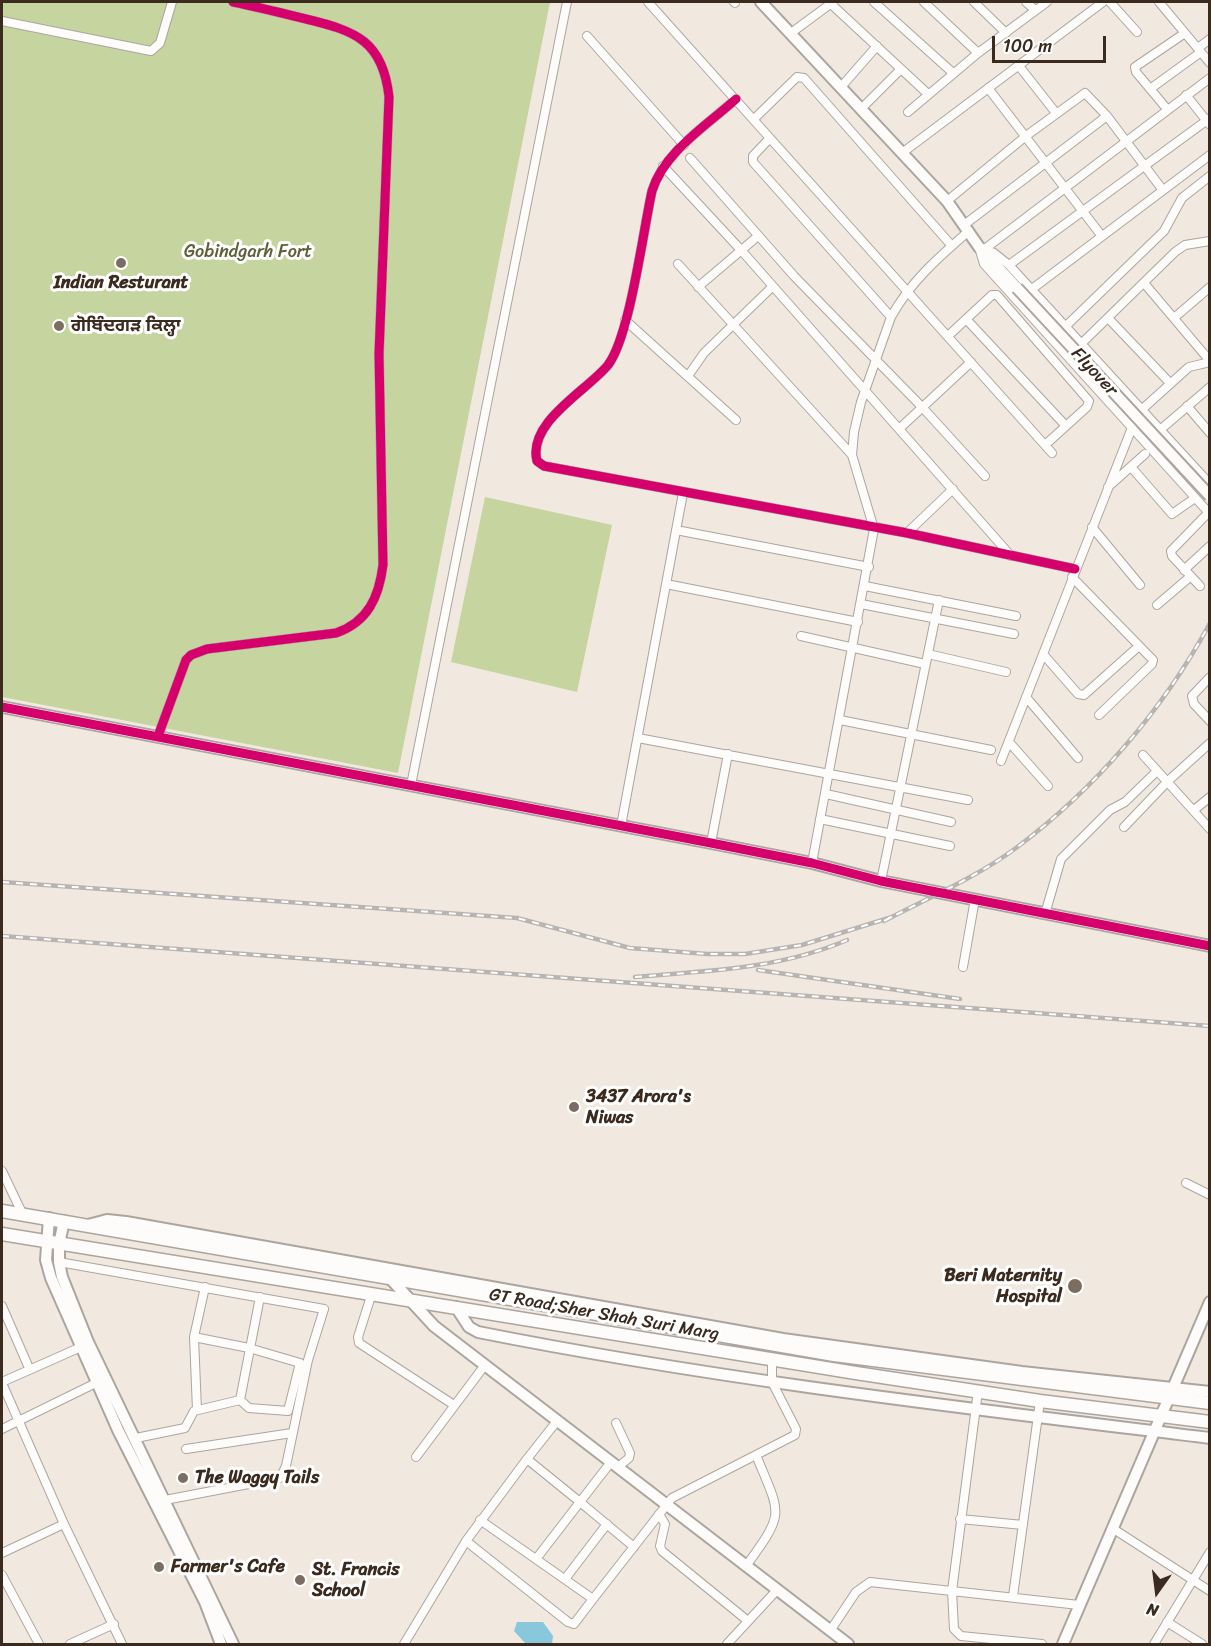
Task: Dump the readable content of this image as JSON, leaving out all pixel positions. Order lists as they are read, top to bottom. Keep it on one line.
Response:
{"streets":{"main road":["Flyover","GT Road;Sher Shah Suri Marg"]},"parks":["Gobindgarh Fort"],"places":["Indian Resturant","ਗੋਬਿੰਦਗੜ ਕਿਲ੍ਹਾ","3437 Arora's Niwas","Beri Maternity Hospital","The Waggy Tails","Farmer's Cafe","St. Francis School"],"scale_bar":"100 m","north":"bottom"}
